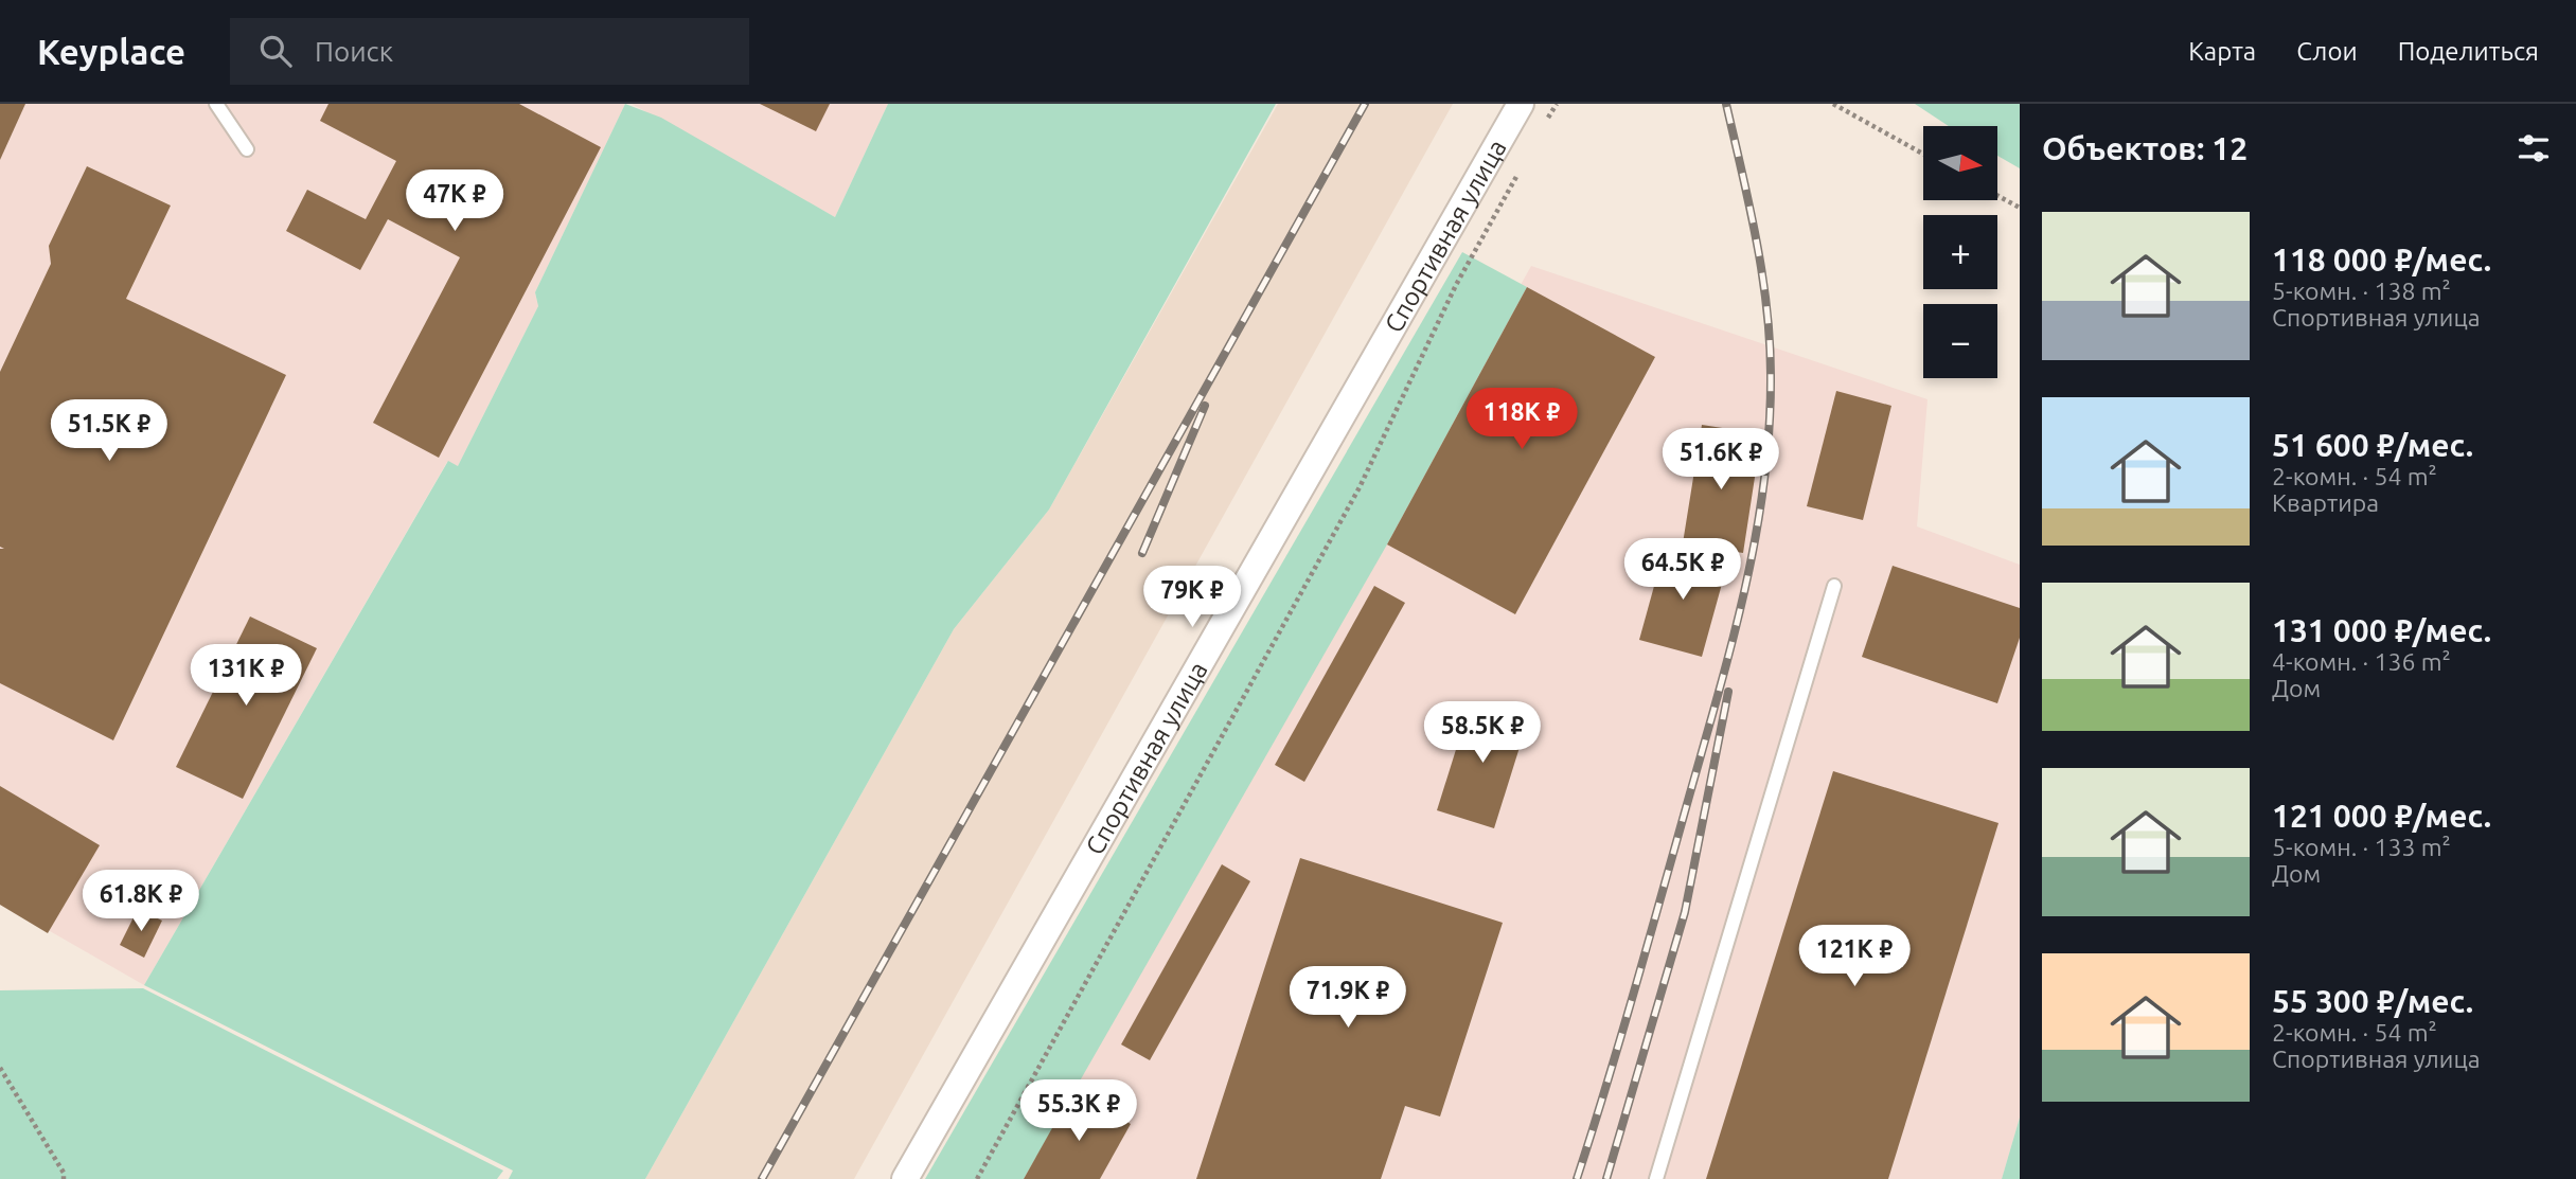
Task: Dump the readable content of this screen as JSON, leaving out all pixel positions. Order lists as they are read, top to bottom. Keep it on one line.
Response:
{"streets":{"street":["Спортивная улица"]},"north":"right","page":{"header":"Keyplace","search":"Поиск","nav":["Карта","Слои","Поделиться"],"heading":"Объектов: 12","map_buttons":["+","−"],"price":["47K ₽","118K ₽","51.5K ₽","51.6K ₽","64.5K ₽","79K ₽","131K ₽","58.5K ₽","61.8K ₽","121K ₽","71.9K ₽","55.3K ₽"],"list":[{"name":"118 000 ₽/мес.","note":"5-комн. · 138 m² · Спортивная улица"},{"name":"51 600 ₽/мес.","note":"2-комн. · 54 m² · Квартира"},{"name":"131 000 ₽/мес.","note":"4-комн. · 136 m² · Дом"},{"name":"121 000 ₽/мес.","note":"5-комн. · 133 m² · Дом"},{"name":"55 300 ₽/мес.","note":"2-комн. · 54 m² · Спортивная улица"}]}}
